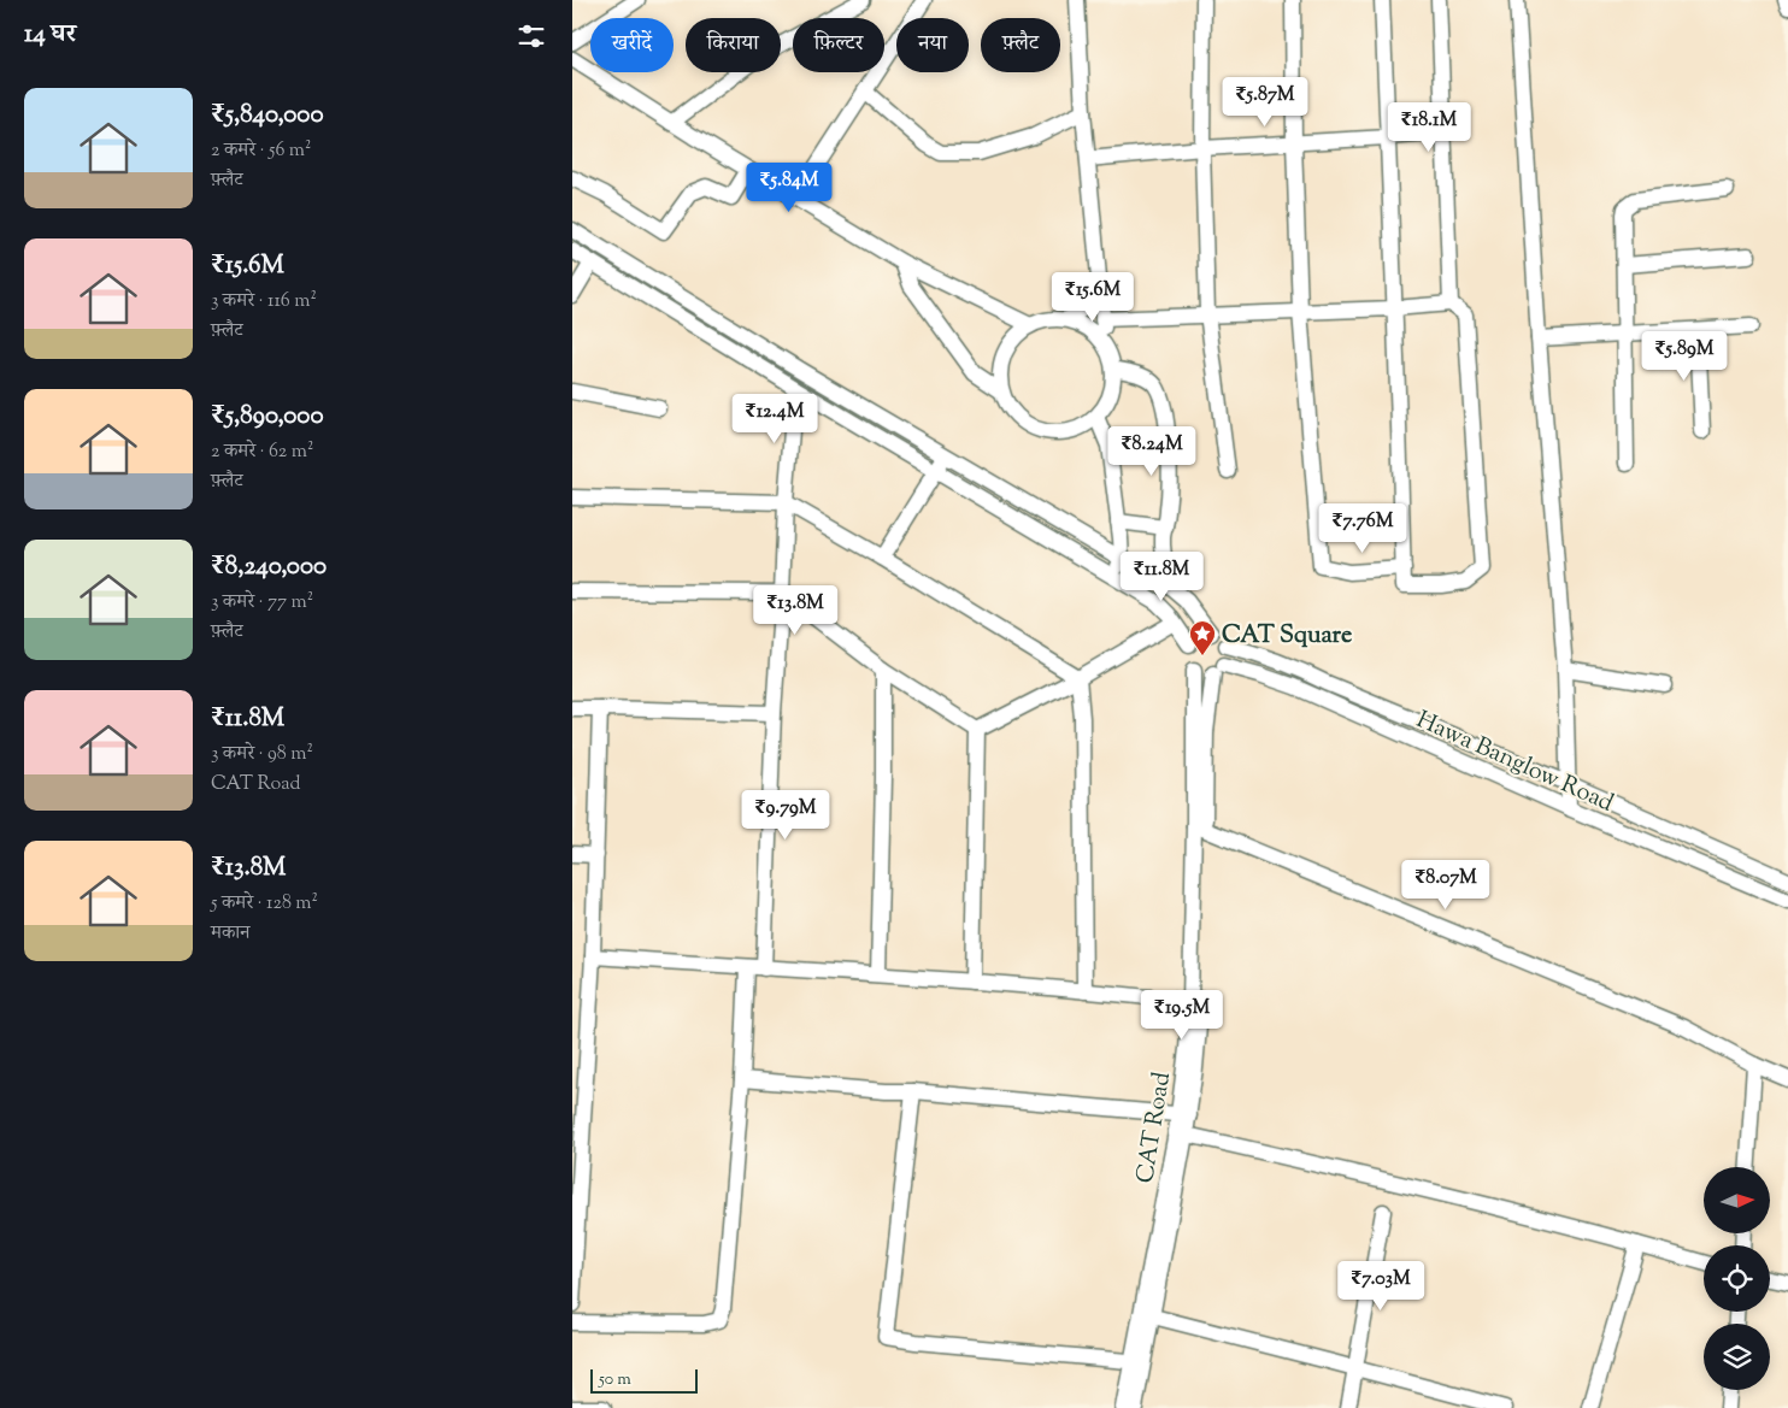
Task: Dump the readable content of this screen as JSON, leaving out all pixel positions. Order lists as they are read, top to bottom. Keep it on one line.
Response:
{"streets":{"street":["Hawa Banglow Road","CAT Road"]},"crossings":[["Hawa Banglow Road","CAT Road"]],"places":{"place":["CAT Square"]},"scale_bar":"50 m","north":"right","page":{"heading":"14 घर","chip":["खरीदें","किराया","फ़िल्टर","नया","फ़्लैट"],"list":[{"name":"₹5,840,000","note":"2 कमरे · 56 m² · फ़्लैट"},{"name":"₹15.6M","note":"3 कमरे · 116 m² · फ़्लैट"},{"name":"₹5,890,000","note":"2 कमरे · 62 m² · फ़्लैट"},{"name":"₹8,240,000","note":"3 कमरे · 77 m² · फ़्लैट"},{"name":"₹11.8M","note":"3 कमरे · 98 m² · CAT Road"},{"name":"₹13.8M","note":"5 कमरे · 128 m² · मकान"}],"price":["₹5.87M","₹18.1M","₹5.84M","₹15.6M","₹5.89M","₹12.4M","₹8.24M","₹7.76M","₹11.8M","₹13.8M","₹9.79M","₹8.07M","₹19.5M","₹7.03M"],"scale":"50 m"}}
